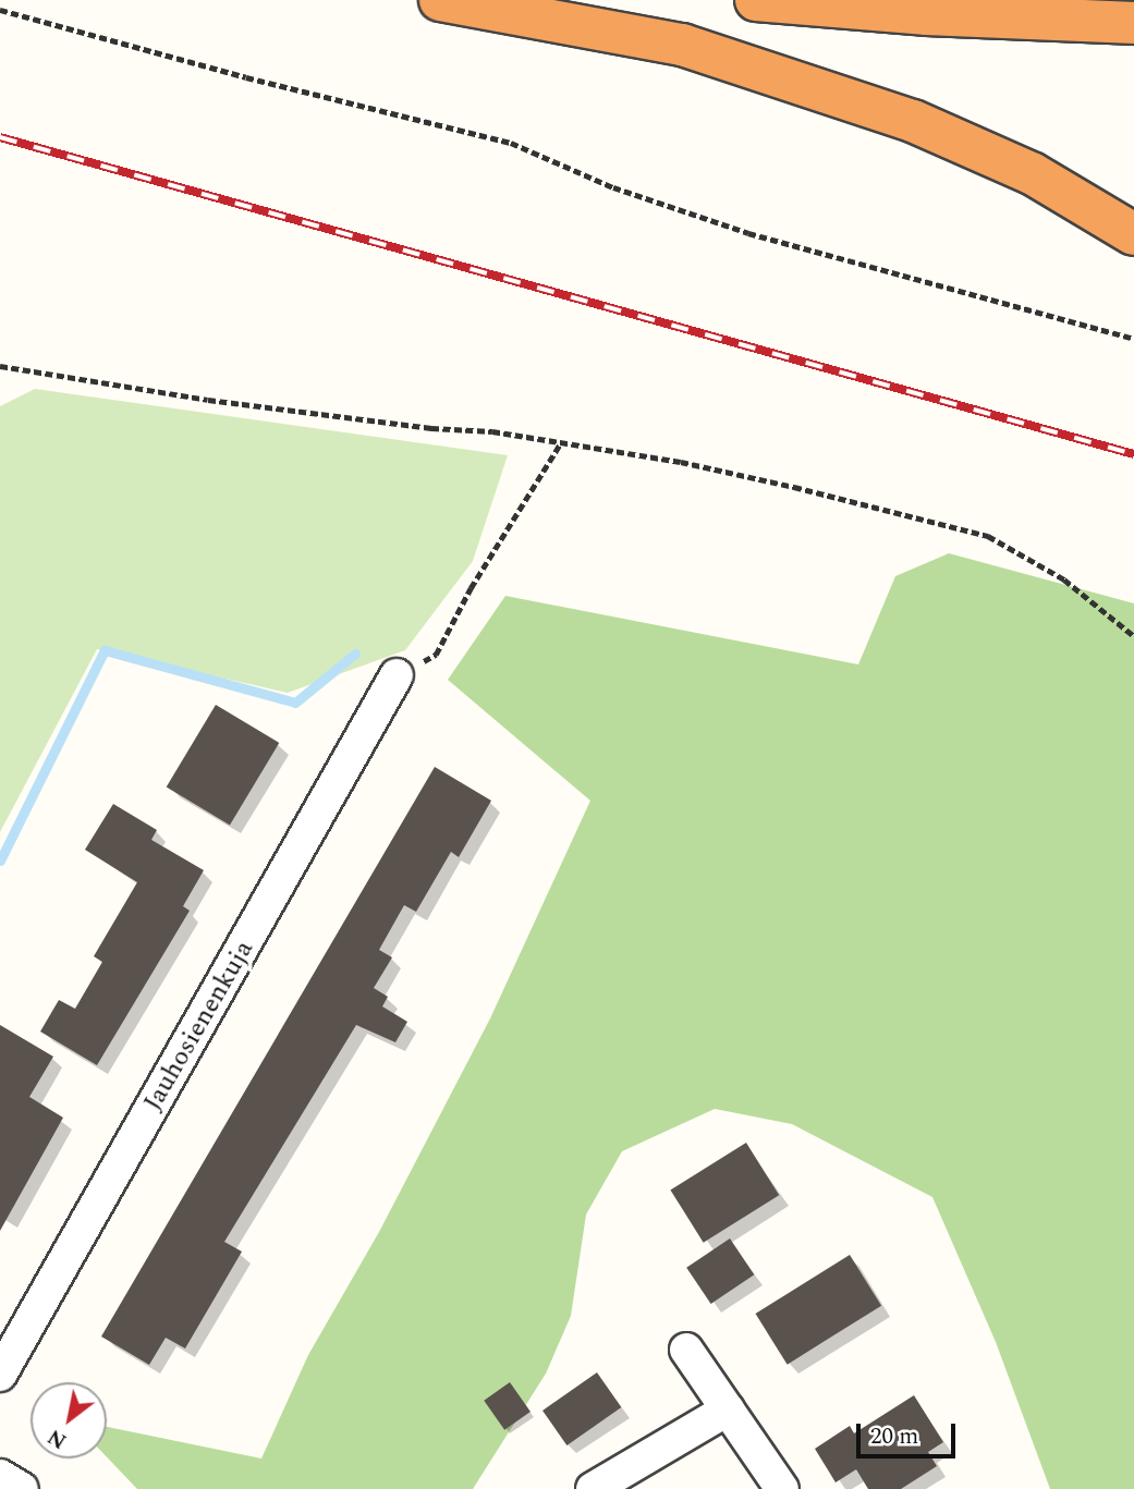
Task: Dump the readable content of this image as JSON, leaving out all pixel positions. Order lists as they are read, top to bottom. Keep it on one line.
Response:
{"streets":{"street":["Jauhosienenkuja"]},"scale_bar":"20 m","north":"bottom left"}
